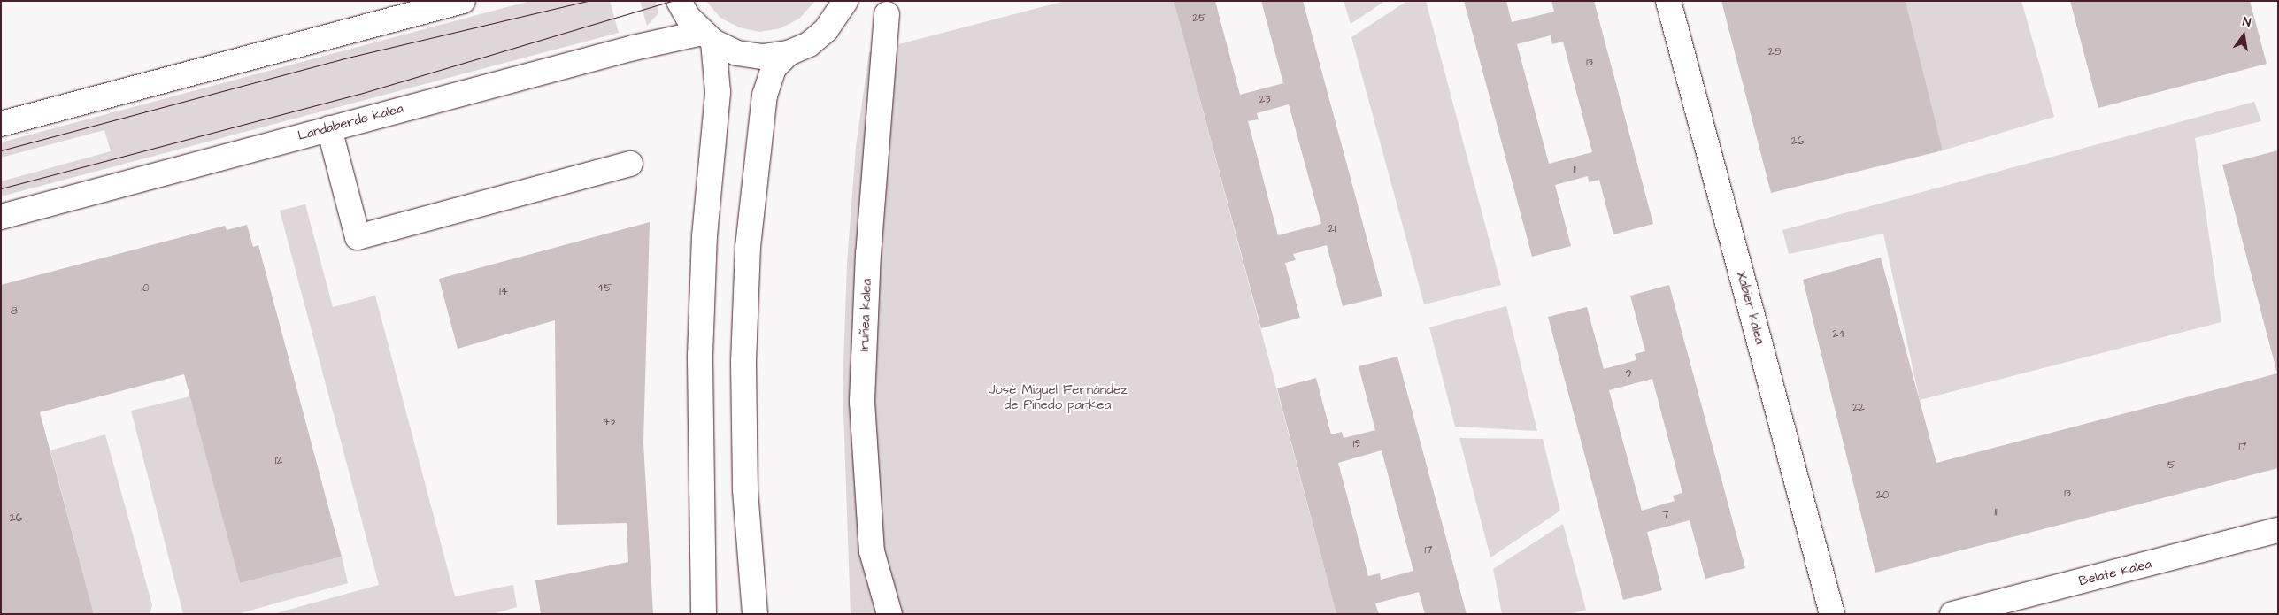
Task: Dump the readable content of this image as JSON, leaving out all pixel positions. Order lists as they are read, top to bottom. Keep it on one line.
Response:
{"streets":{"street":["Landaberde kalea","Xabier kalea","Iruñea kalea","Belate kalea"]},"parks":["José Miguel Fernández de Pinedo parkea"],"house_numbers":["25","28","13","23","26","11","21","10","45","14","8","24","9","22","43","19","17","12","15","13","20","11","7","26","17"],"north":"top"}
